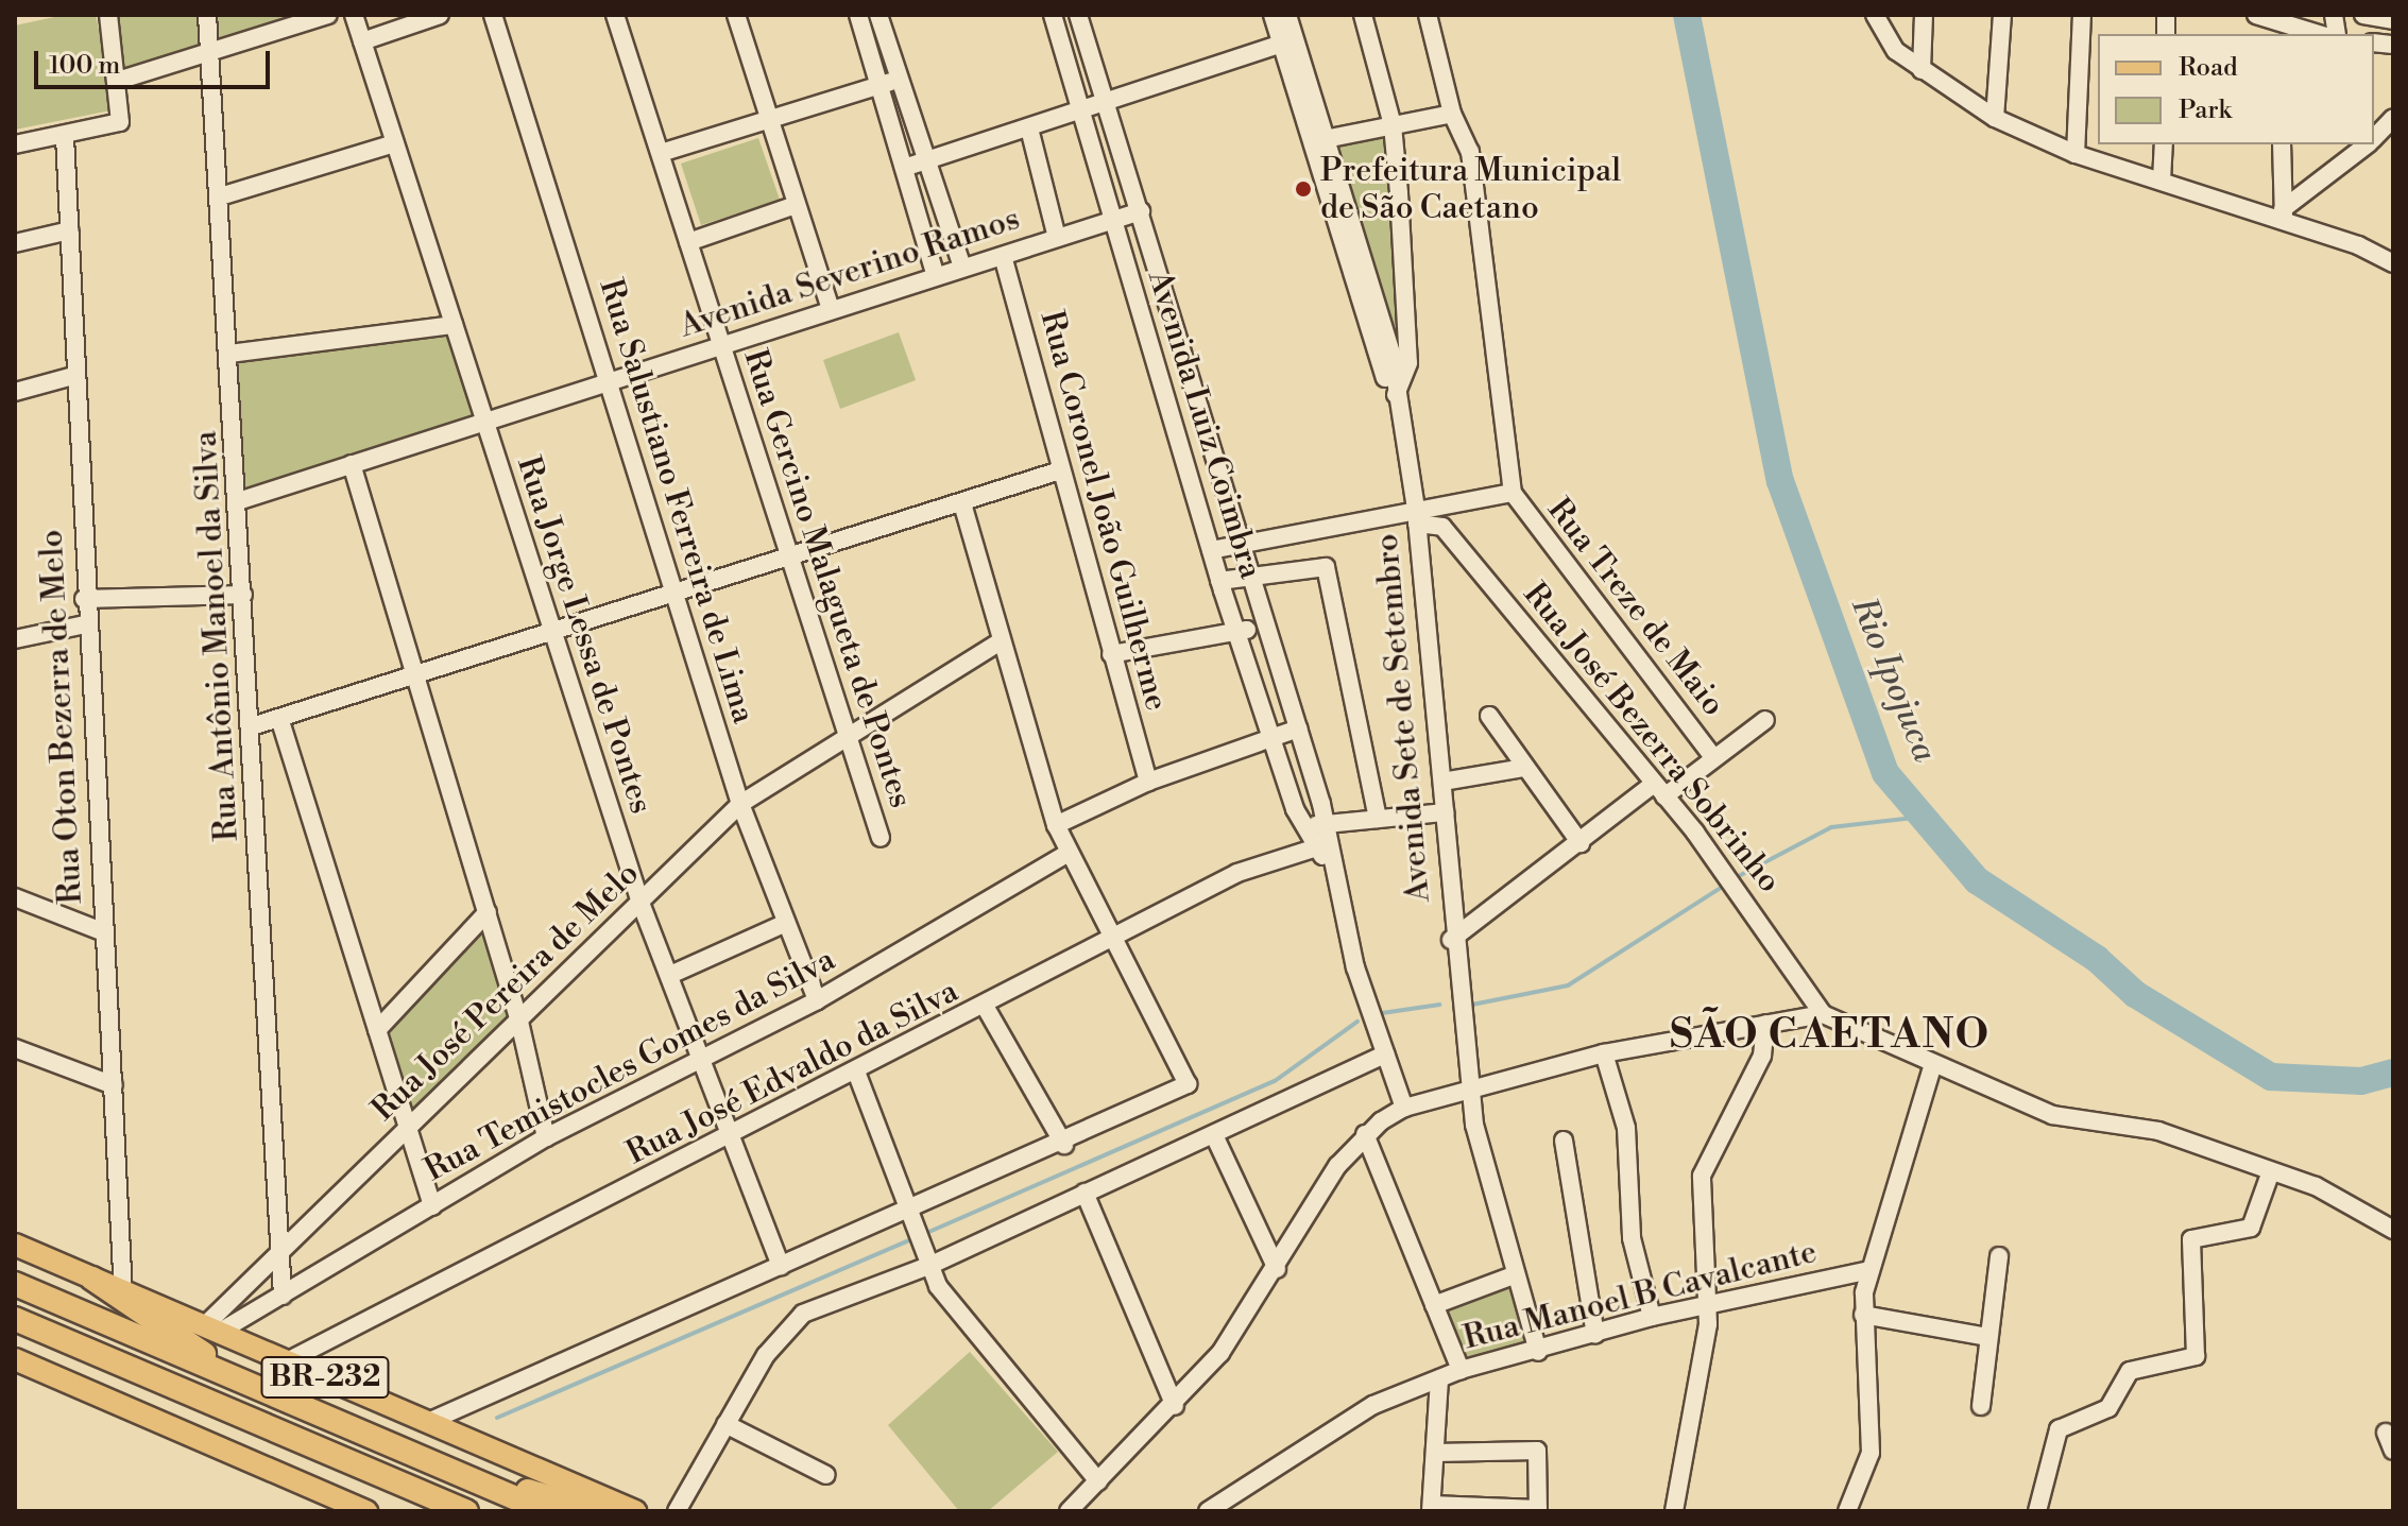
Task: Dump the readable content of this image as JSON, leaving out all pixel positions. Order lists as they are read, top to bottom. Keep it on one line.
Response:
{"streets":{"highway":["BR-232"],"street":["Avenida Severino Ramos","Avenida Luiz Coimbra","Rua Salustiano Ferreira de Lima","Rua Coronel João Guilherme","Rua Gercino Malagueta de Pontes","Rua Treze de Maio","Rua Jorge Lessa de Pontes","Rua Antônio Manoel da Silva","Rua Oton Bezerra de Melo","Avenida Sete de Setembro","Rua José Bezerra Sobrinho","Rua José Pereira de Melo","Rua Temistocles Gomes da Silva","Rua José Edvaldo da Silva","Rua Manoel B Cavalcante"]},"crossings":[["Avenida Severino Ramos","Avenida Luiz Coimbra"],["Avenida Severino Ramos","Rua Salustiano Ferreira de Lima"],["Avenida Severino Ramos","Rua Coronel João Guilherme"],["Avenida Severino Ramos","Rua Gercino Malagueta de Pontes"],["Avenida Severino Ramos","Rua Jorge Lessa de Pontes"],["Avenida Severino Ramos","Rua Antônio Manoel da Silva"],["Avenida Luiz Coimbra","Rua José Edvaldo da Silva"],["Rua Salustiano Ferreira de Lima","Rua José Pereira de Melo"],["Rua Salustiano Ferreira de Lima","Rua Temistocles Gomes da Silva"],["Rua Gercino Malagueta de Pontes","Rua José Pereira de Melo"],["Rua Jorge Lessa de Pontes","Rua José Pereira de Melo"],["Rua Jorge Lessa de Pontes","Rua Temistocles Gomes da Silva"],["Rua Jorge Lessa de Pontes","Rua José Edvaldo da Silva"],["Rua Antônio Manoel da Silva","Rua José Pereira de Melo"],["Rua Antônio Manoel da Silva","Rua Temistocles Gomes da Silva"],["Rua Oton Bezerra de Melo","BR-232"],["Avenida Sete de Setembro","Rua José Bezerra Sobrinho"],["Avenida Sete de Setembro","Rua Manoel B Cavalcante"],["Rua José Pereira de Melo","Rua Temistocles Gomes da Silva"],["Rua José Pereira de Melo","BR-232"],["Rua Temistocles Gomes da Silva","BR-232"],["Rua José Edvaldo da Silva","BR-232"]],"districts":["SÃO CAETANO"],"water":["Rio Ipojuca"],"places":["Prefeitura Municipal de São Caetano"],"legend":["Road","Park"],"scale_bar":"100 m"}
